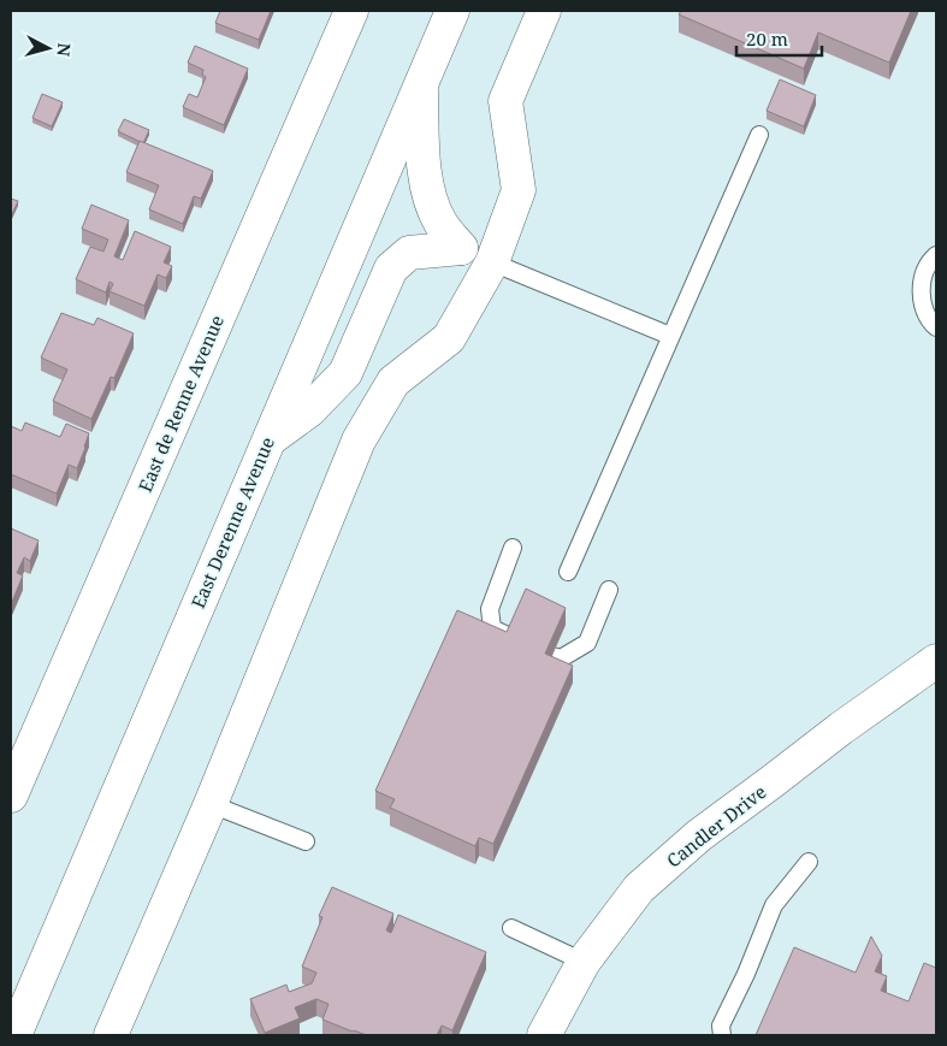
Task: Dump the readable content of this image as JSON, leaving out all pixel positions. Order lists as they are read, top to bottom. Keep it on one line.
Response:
{"streets":{"main road":["East de Renne Avenue","East Derenne Avenue","Candler Drive"]},"scale_bar":"20 m","north":"right"}
